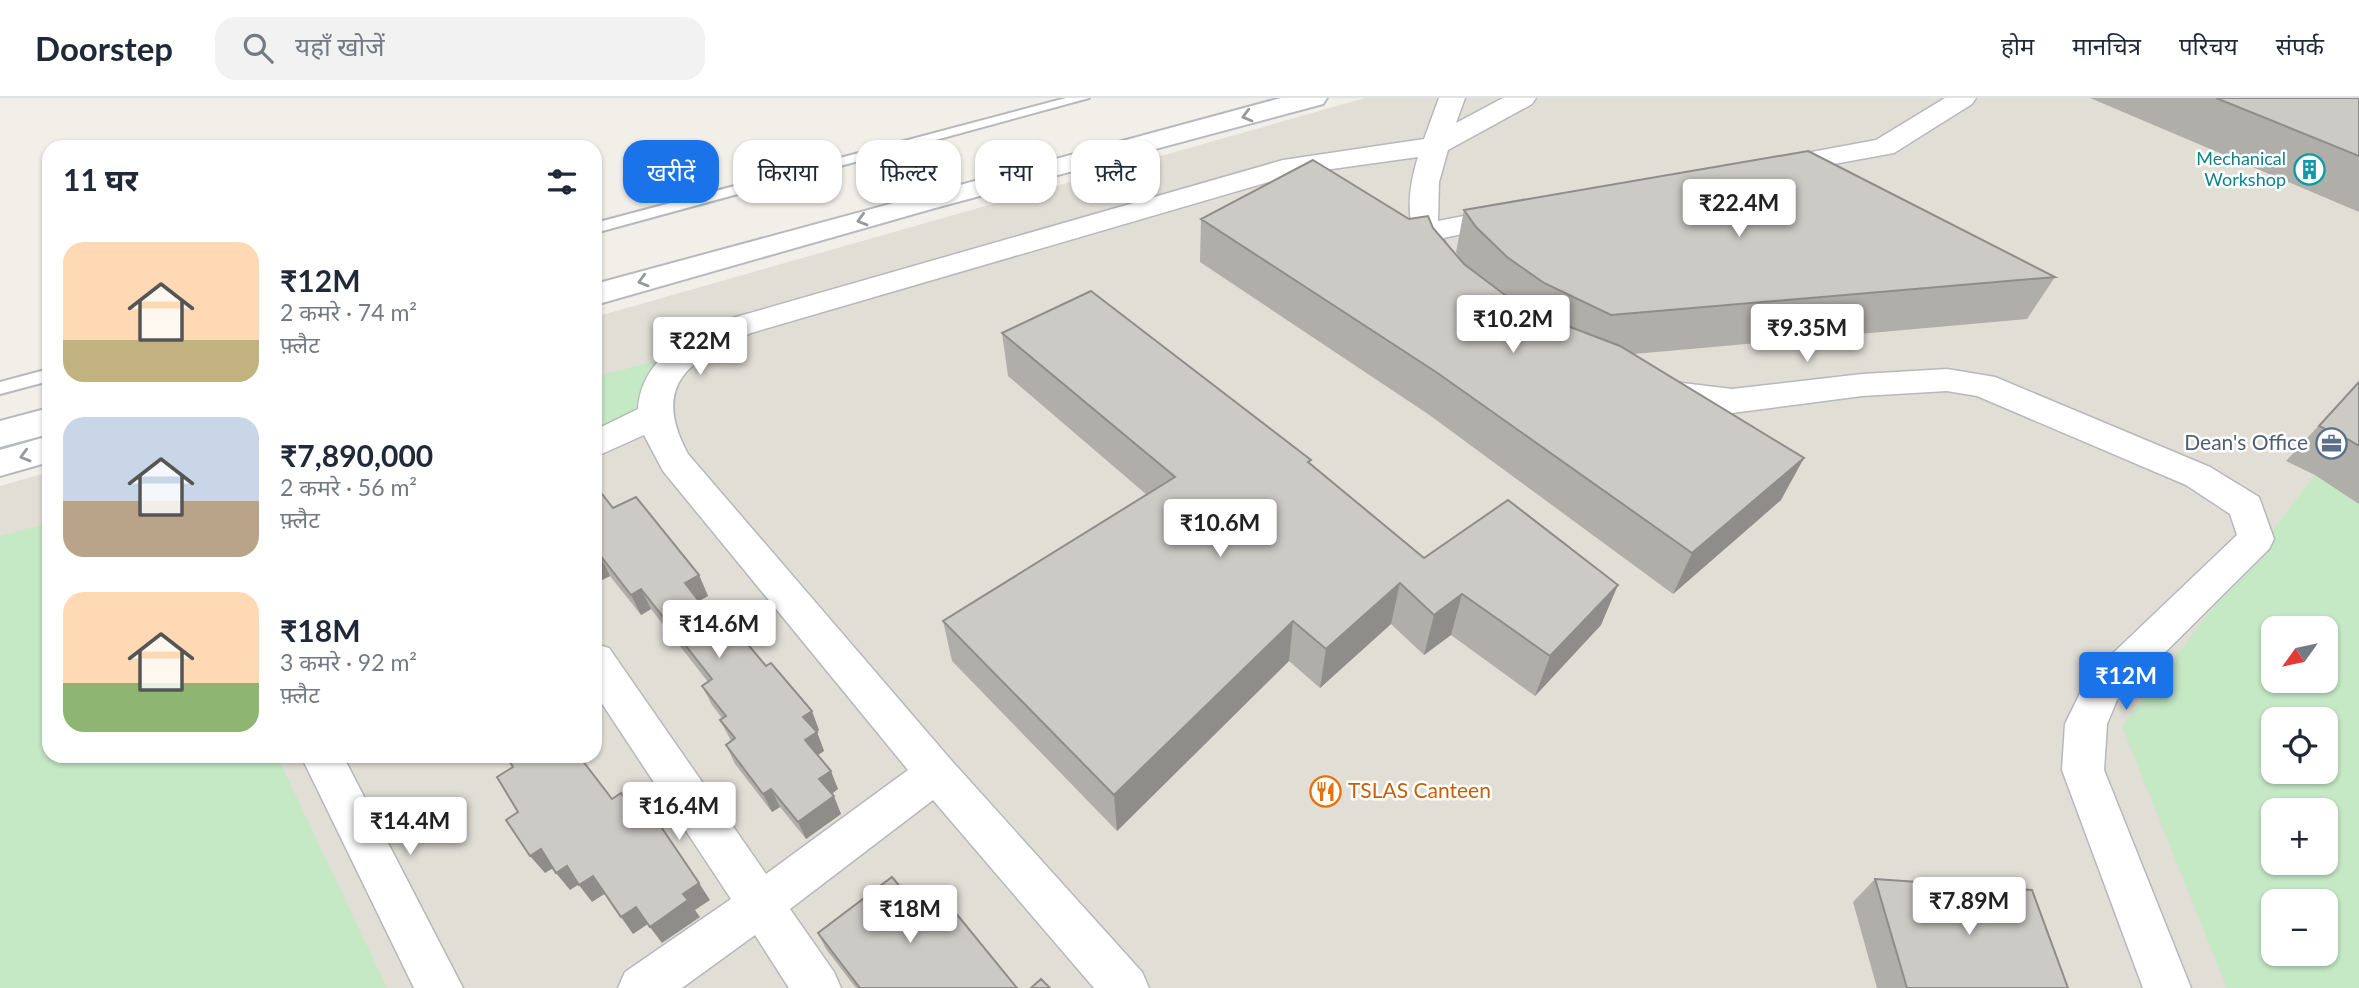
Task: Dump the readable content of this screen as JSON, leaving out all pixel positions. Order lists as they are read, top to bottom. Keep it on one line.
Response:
{"places":{"building":["Mechanical Workshop"],"office":["Dean's Office"],"restaurant":["TSLAS Canteen"]},"north":"bottom left","page":{"header":"Doorstep","search":"यहाँ खोजें","nav":["होम","मानचित्र","परिचय","संपर्क"],"chip":["खरीदें","किराया","फ़िल्टर","नया","फ़्लैट"],"heading":"11 घर","price":["₹22.4M","₹10.2M","₹9.35M","₹22M","₹10.6M","₹14.6M","₹12M","₹16.4M","₹14.4M","₹7.89M","₹18M"],"list":[{"name":"₹12M","note":"2 कमरे · 74 m² · फ़्लैट"},{"name":"₹7,890,000","note":"2 कमरे · 56 m² · फ़्लैट"},{"name":"₹18M","note":"3 कमरे · 92 m² · फ़्लैट"}],"map_buttons":["+","−"]}}
